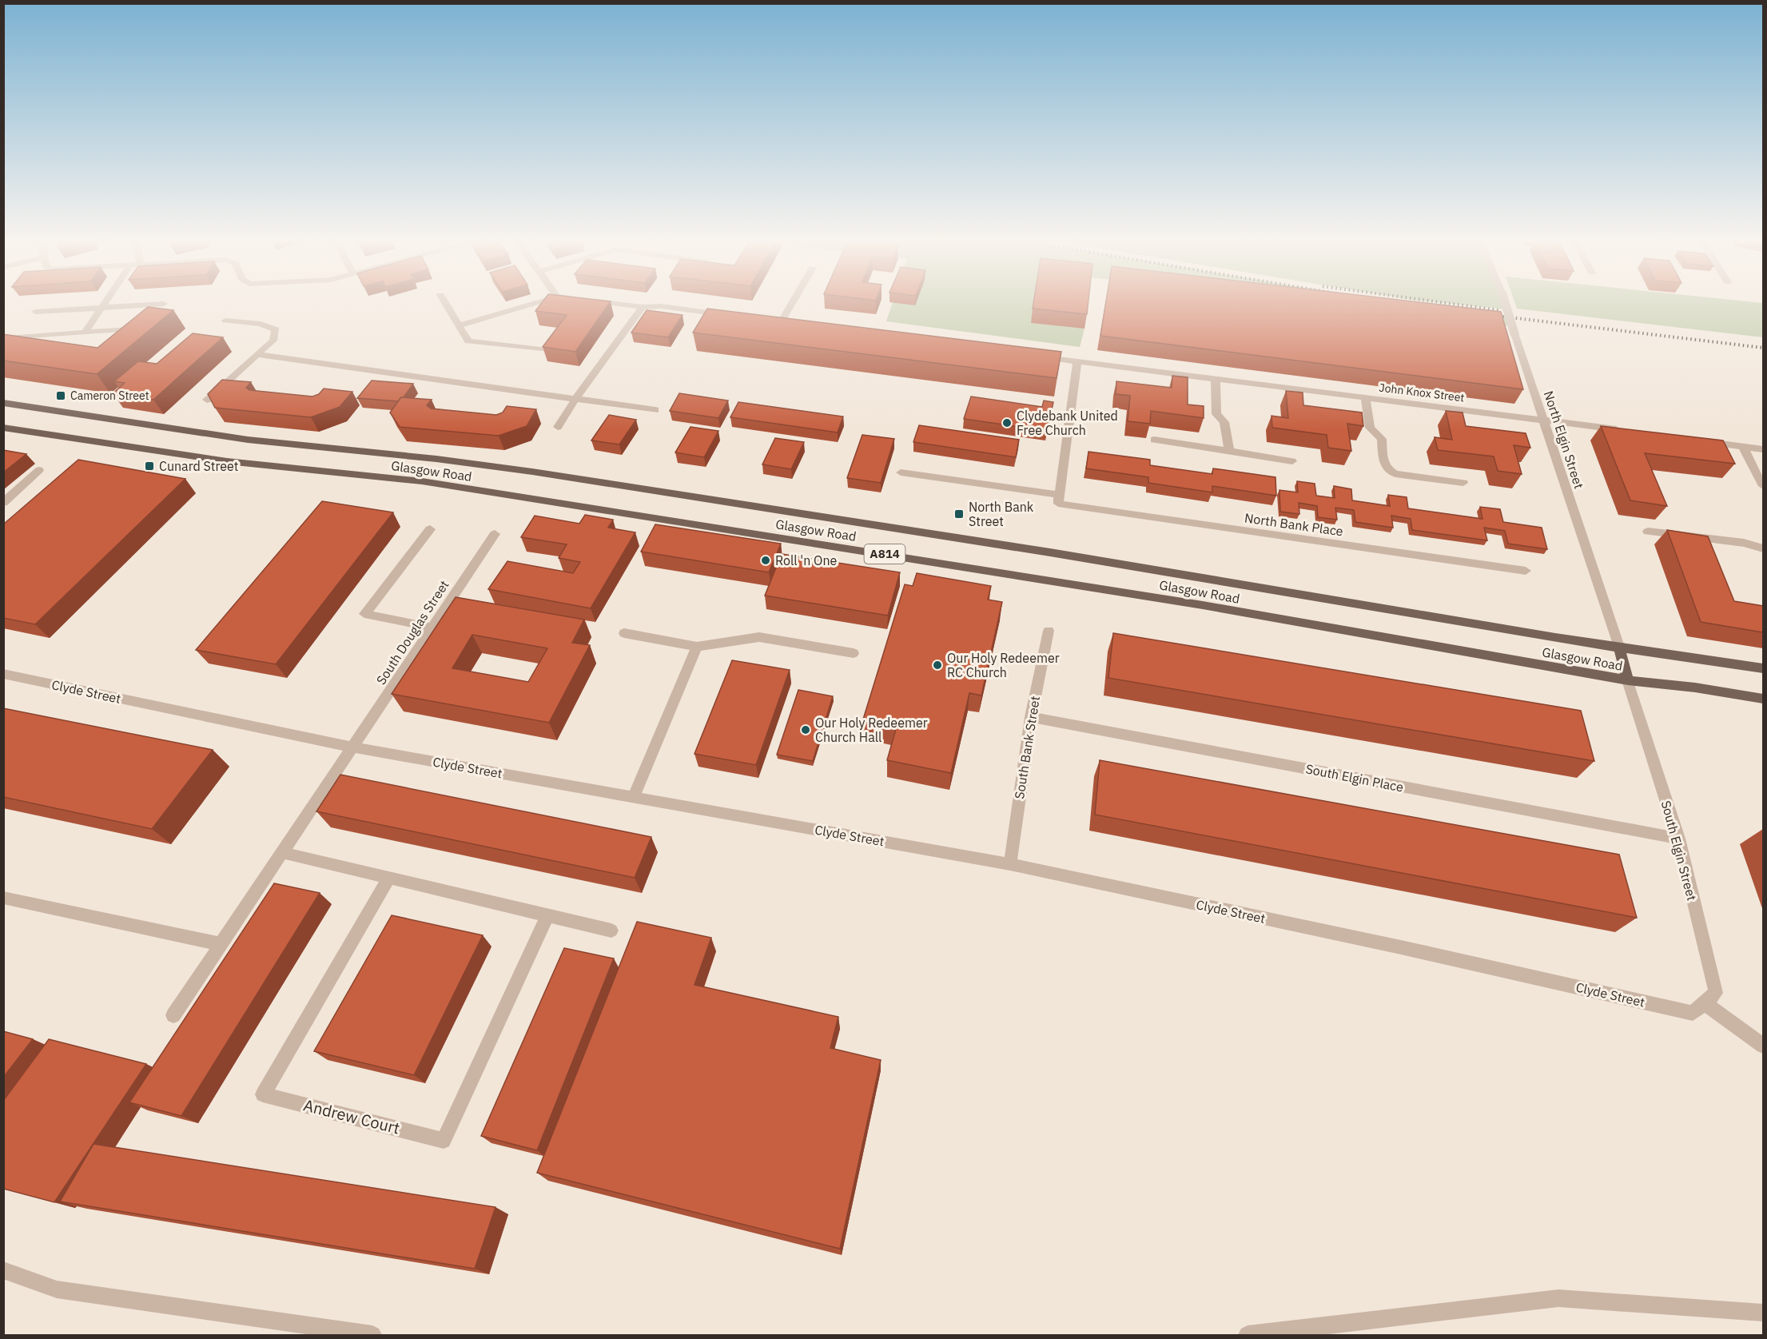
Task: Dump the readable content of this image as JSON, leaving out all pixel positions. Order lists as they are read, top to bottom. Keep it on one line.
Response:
{"streets":{"main road":["Glasgow Road","A814"],"street":["John Knox Street","North Elgin Street","North Bank Place","South Douglas Street","Clyde Street","South Bank Street","South Elgin Place","South Elgin Street","Andrew Court"]},"crossings":[["John Knox Street","North Elgin Street"],["North Elgin Street","Glasgow Road"],["Glasgow Road","South Elgin Street"],["South Douglas Street","Clyde Street"],["Clyde Street","South Bank Street"],["Clyde Street","South Elgin Street"],["South Bank Street","South Elgin Place"],["South Elgin Place","South Elgin Street"]],"places":{"transit":["Cameron Street","Cunard Street","North Bank Street"],"other":["Clydebank United Free Church","Roll 'n One","Our Holy Redeemer RC Church","Our Holy Redeemer Church Hall"]}}
